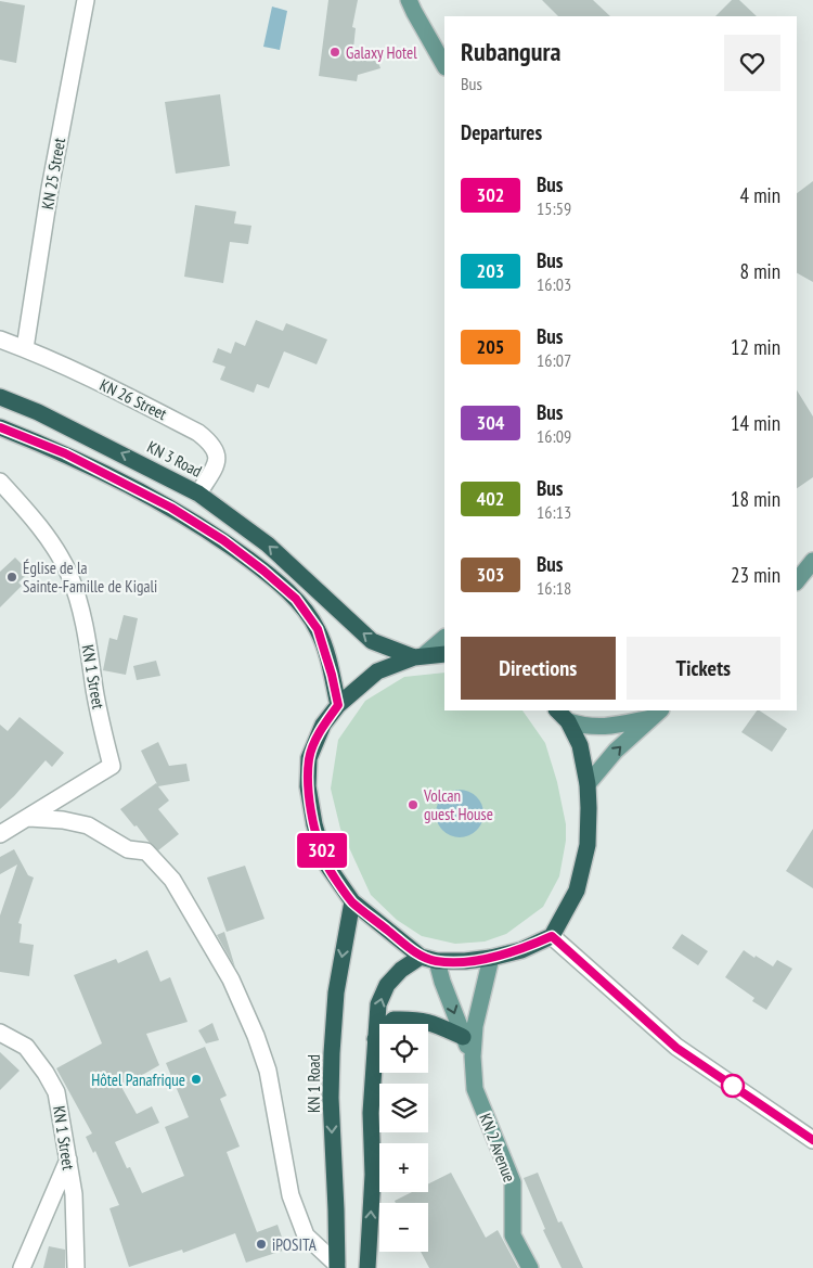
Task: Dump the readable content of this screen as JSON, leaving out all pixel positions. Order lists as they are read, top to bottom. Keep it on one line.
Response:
{"streets":{"highway":["KN 3 Road","KN 1 Road"],"main road":["KN 2 Avenue"],"street":["KN 25 Street","KN 26 Street","KN 1 Street"]},"crossings":[["KN 25 Street","KN 26 Street"],["KN 26 Street","KN 3 Road"]],"places":["Galaxy Hotel","Église de la Sainte-Famille de Kigali","Volcan guest House","Hôtel Panafrique","iPOSITA"],"lines":["bus line 302"],"page":{"on_map":"302","heading":[["Rubangura","Bus"],"Departures"],"list":[{"mark":"302","name":"Bus","note":"15:59","value":"4 min"},{"mark":"203","name":"Bus","note":"16:03","value":"8 min"},{"mark":"205","name":"Bus","note":"16:07","value":"12 min"},{"mark":"304","name":"Bus","note":"16:09","value":"14 min"},{"mark":"402","name":"Bus","note":"16:13","value":"18 min"},{"mark":"303","name":"Bus","note":"16:18","value":"23 min"}],"buttons":["Directions","Tickets"],"map_buttons":["+","−"]}}
